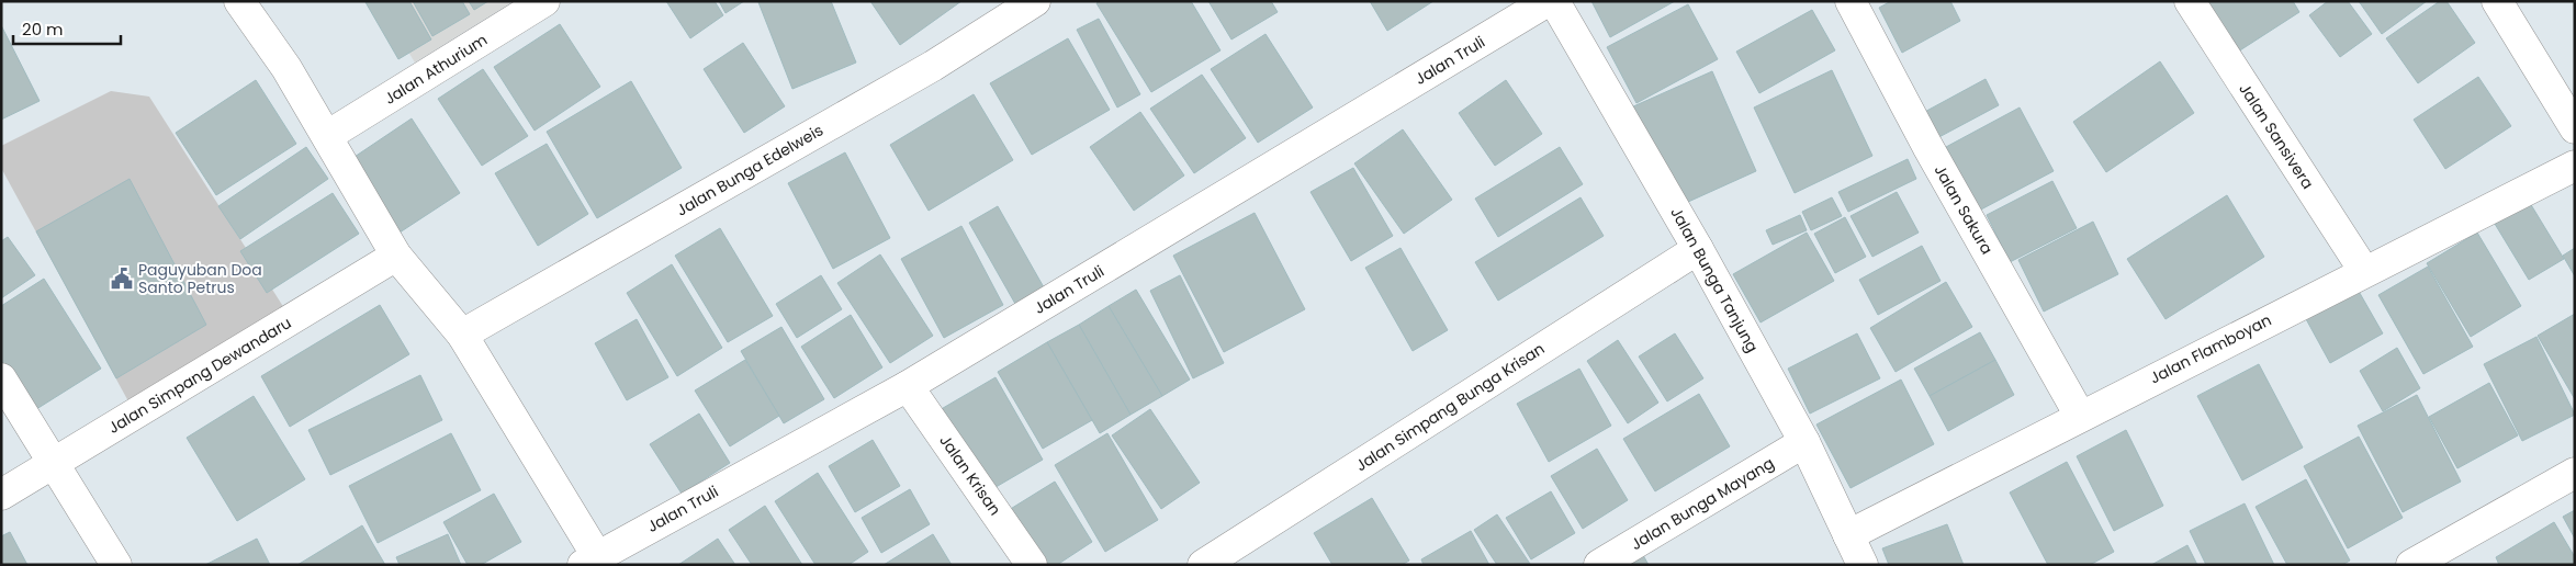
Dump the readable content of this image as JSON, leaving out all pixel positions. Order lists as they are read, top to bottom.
{
  "streets": {
    "street": [
      "Jalan Truli",
      "Jalan Athurium",
      "Jalan Sansivera",
      "Jalan Bunga Edelweis",
      "Jalan Sakura",
      "Jalan Bunga Tanjung",
      "Jalan Flamboyan",
      "Jalan Simpang Dewandaru",
      "Jalan Simpang Bunga Krisan",
      "Jalan Krisan",
      "Jalan Bunga Mayang"
    ]
  },
  "crossings": [
    ["Jalan Truli", "Jalan Krisan"],
    ["Jalan Sansivera", "Jalan Flamboyan"],
    ["Jalan Sakura", "Jalan Flamboyan"],
    ["Jalan Bunga Tanjung", "Jalan Flamboyan"],
    ["Jalan Bunga Tanjung", "Jalan Simpang Bunga Krisan"],
    ["Jalan Bunga Tanjung", "Jalan Bunga Mayang"]
  ],
  "places": {
    "public building": ["Paguyuban Doa Santo Petrus"]
  },
  "scale_bar": "20 m"
}
